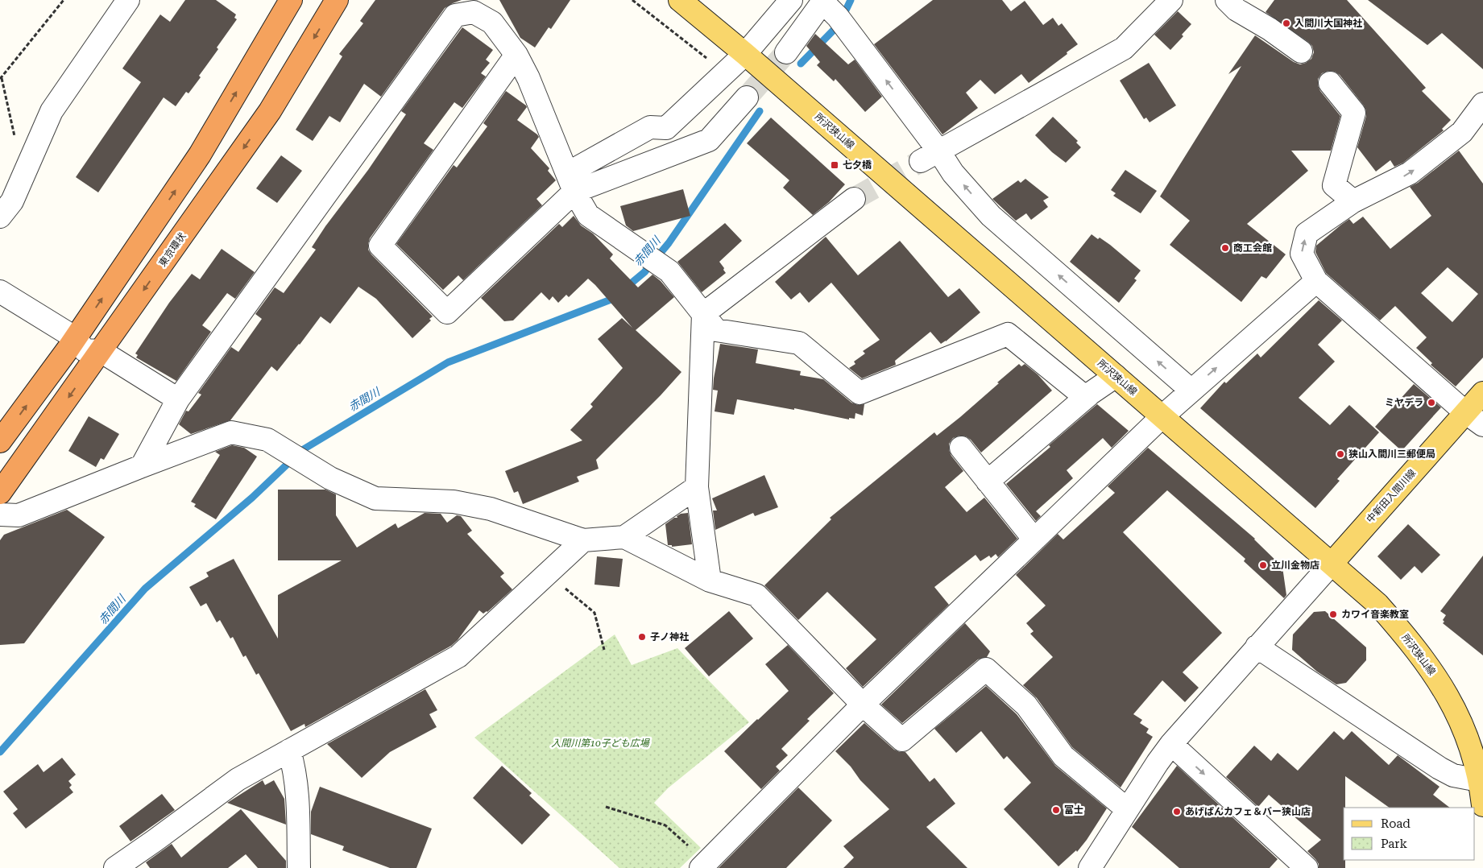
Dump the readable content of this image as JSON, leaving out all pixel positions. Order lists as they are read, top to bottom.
{
  "streets": {
    "highway": ["東京環状"],
    "main road": ["所沢狭山線", "中新田入間川線"]
  },
  "crossings": [
    ["所沢狭山線", "中新田入間川線"]
  ],
  "water": ["赤間川"],
  "parks": ["入間川第10子ども広場"],
  "places": {
    "other": [
      "入間川大国神社",
      "商工会館",
      "ミヤデラ",
      "狭山入間川三郵便局",
      "立川金物店",
      "カワイ音楽教室",
      "子ノ神社",
      "富士",
      "あげぱんカフェ＆バー狭山店"
    ],
    "transit": ["七夕橋"]
  },
  "legend": ["Road", "Park"]
}
